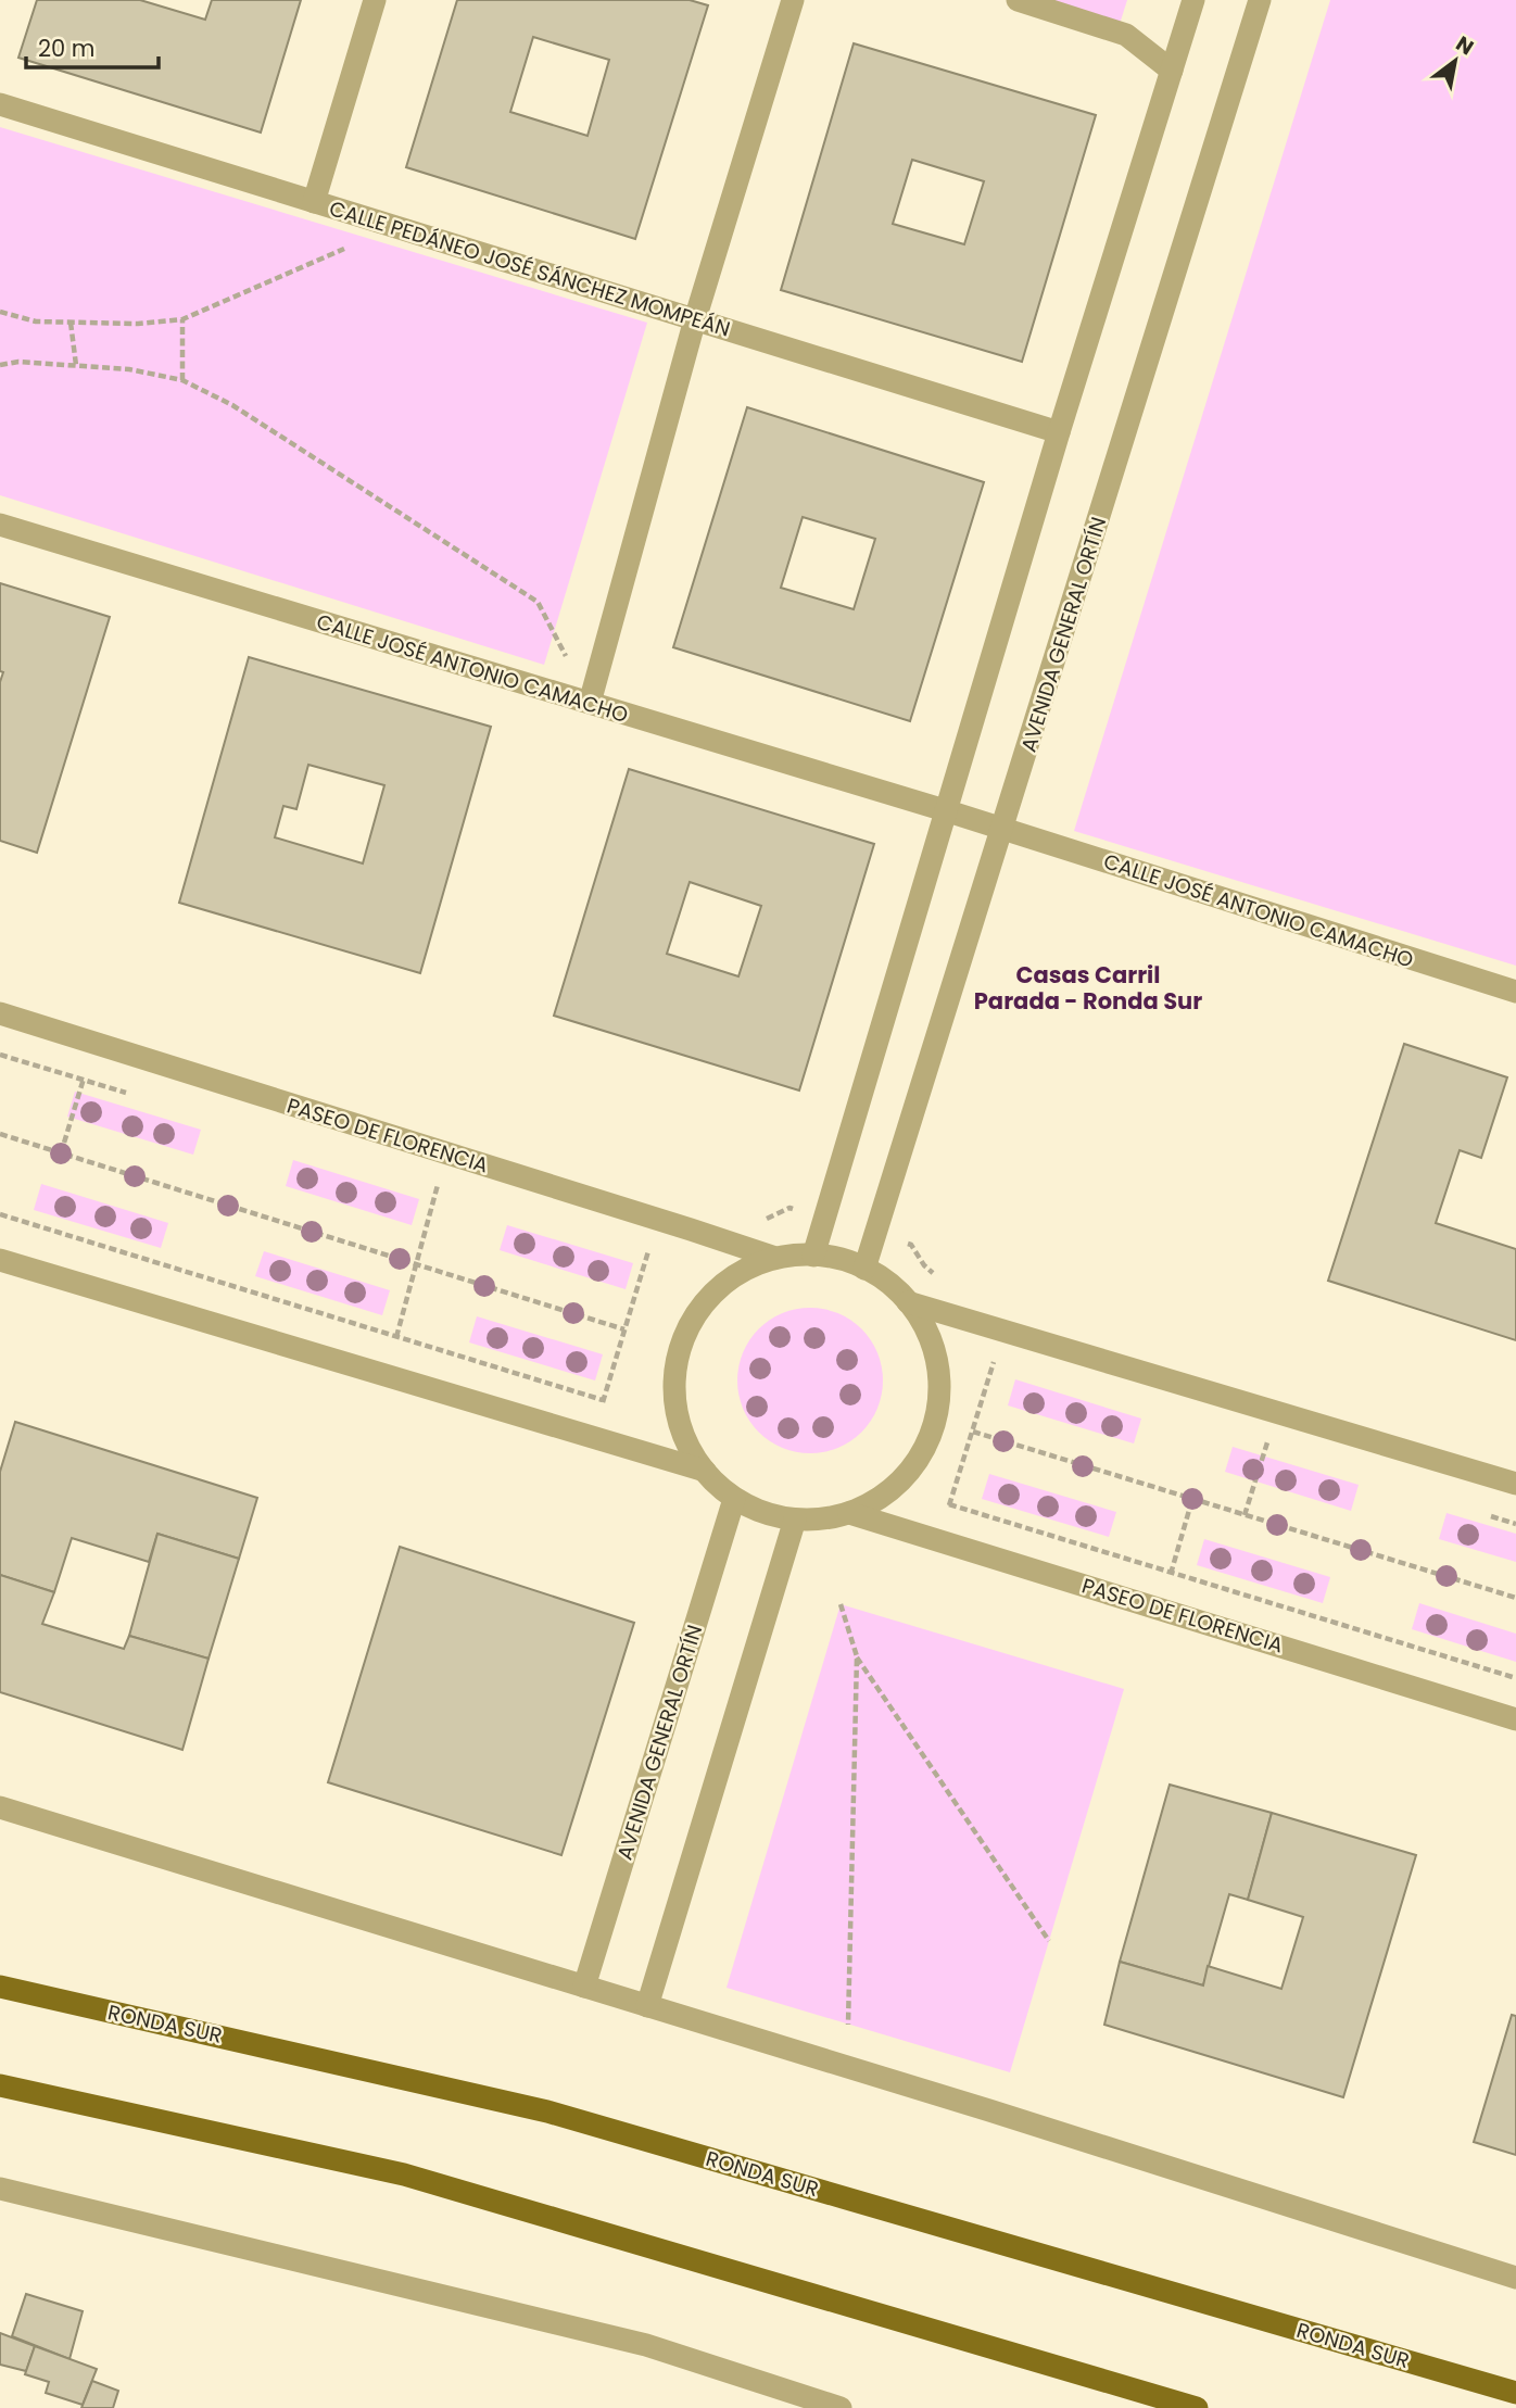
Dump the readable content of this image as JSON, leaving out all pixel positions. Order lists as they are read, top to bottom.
{
  "streets": {
    "main road": ["RONDA SUR"],
    "street": [
      "CALLE PEDÁNEO JOSÉ SÁNCHEZ MOMPEÁN",
      "AVENIDA GENERAL ORTÍN",
      "CALLE JOSÉ ANTONIO CAMACHO",
      "PASEO DE FLORENCIA"
    ]
  },
  "crossings": [
    ["AVENIDA GENERAL ORTÍN", "CALLE JOSÉ ANTONIO CAMACHO"],
    ["AVENIDA GENERAL ORTÍN", "PASEO DE FLORENCIA"]
  ],
  "districts": ["Casas Carril Parada - Ronda Sur"],
  "scale_bar": "20 m",
  "north": "top right"
}
